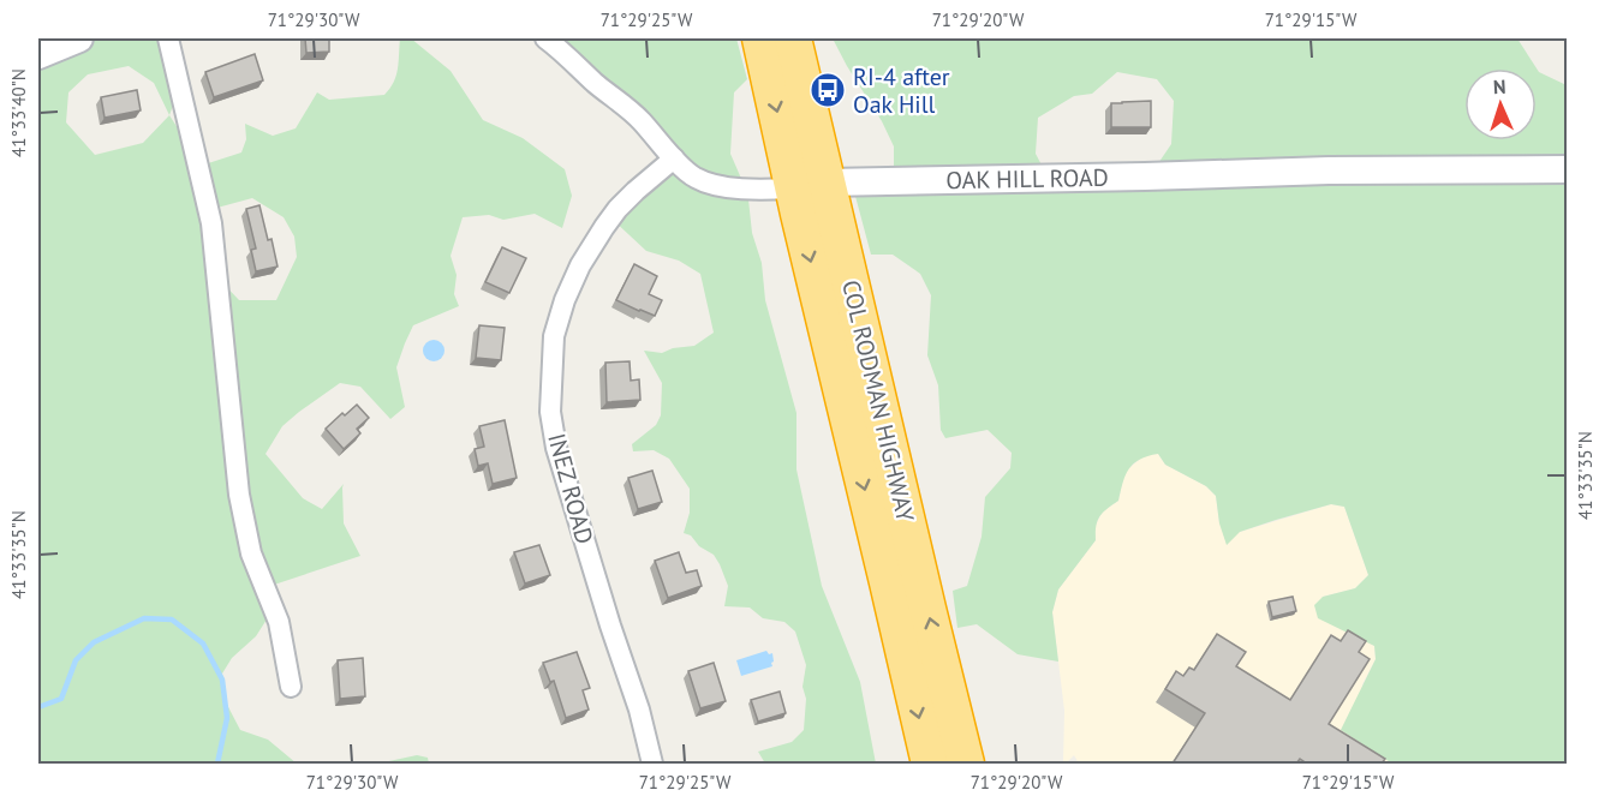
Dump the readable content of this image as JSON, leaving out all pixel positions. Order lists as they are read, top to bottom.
{
  "streets": {
    "highway": ["COL RODMAN HIGHWAY"],
    "street": ["OAK HILL ROAD", "INEZ ROAD"]
  },
  "crossings": [
    ["OAK HILL ROAD", "COL RODMAN HIGHWAY"],
    ["OAK HILL ROAD", "INEZ ROAD"]
  ],
  "places": {
    "bus stop": ["RI-4 after Oak Hill"]
  },
  "north": "top",
  "coordinates": [
    "71°29'30\"W",
    "71°29'25\"W",
    "71°29'20\"W",
    "71°29'15\"W",
    "41°33'40\"N",
    "41°33'35\"N"
  ]
}
